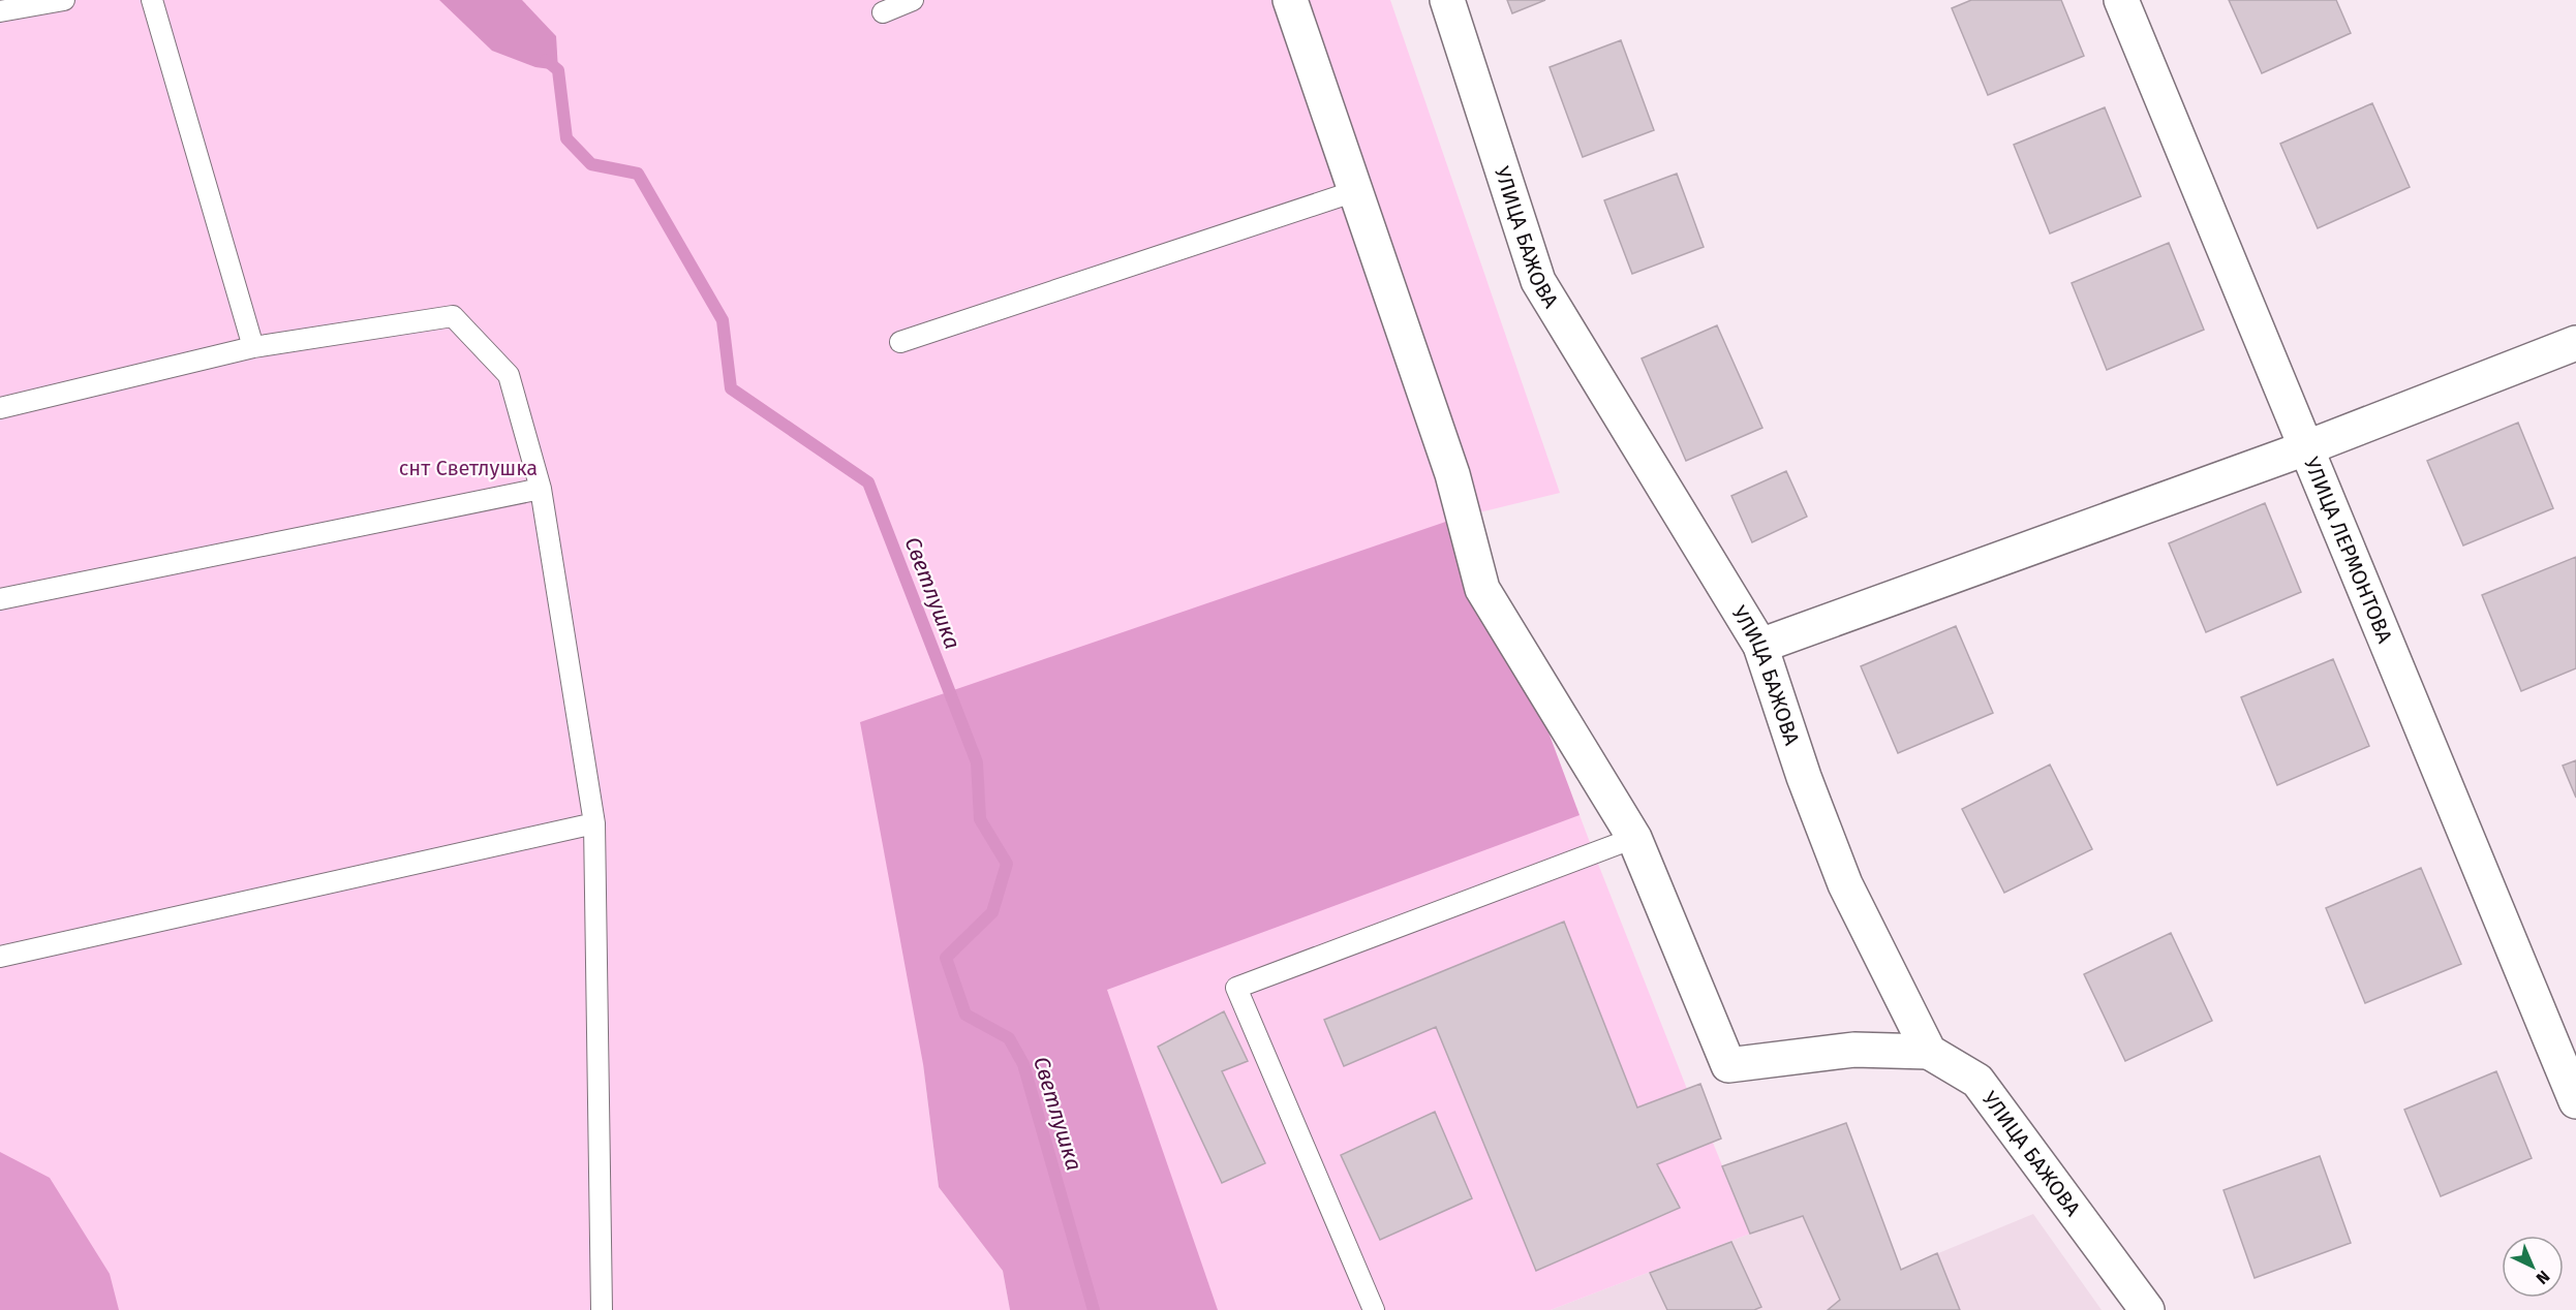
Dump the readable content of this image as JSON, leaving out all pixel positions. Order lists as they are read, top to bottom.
{
  "streets": {
    "street": ["УЛИЦА БАЖОВА", "УЛИЦА ЛЕРМОНТОВА"]
  },
  "water": ["Светлушка"],
  "parks": ["снт Светлушка"],
  "north": "bottom right"
}
